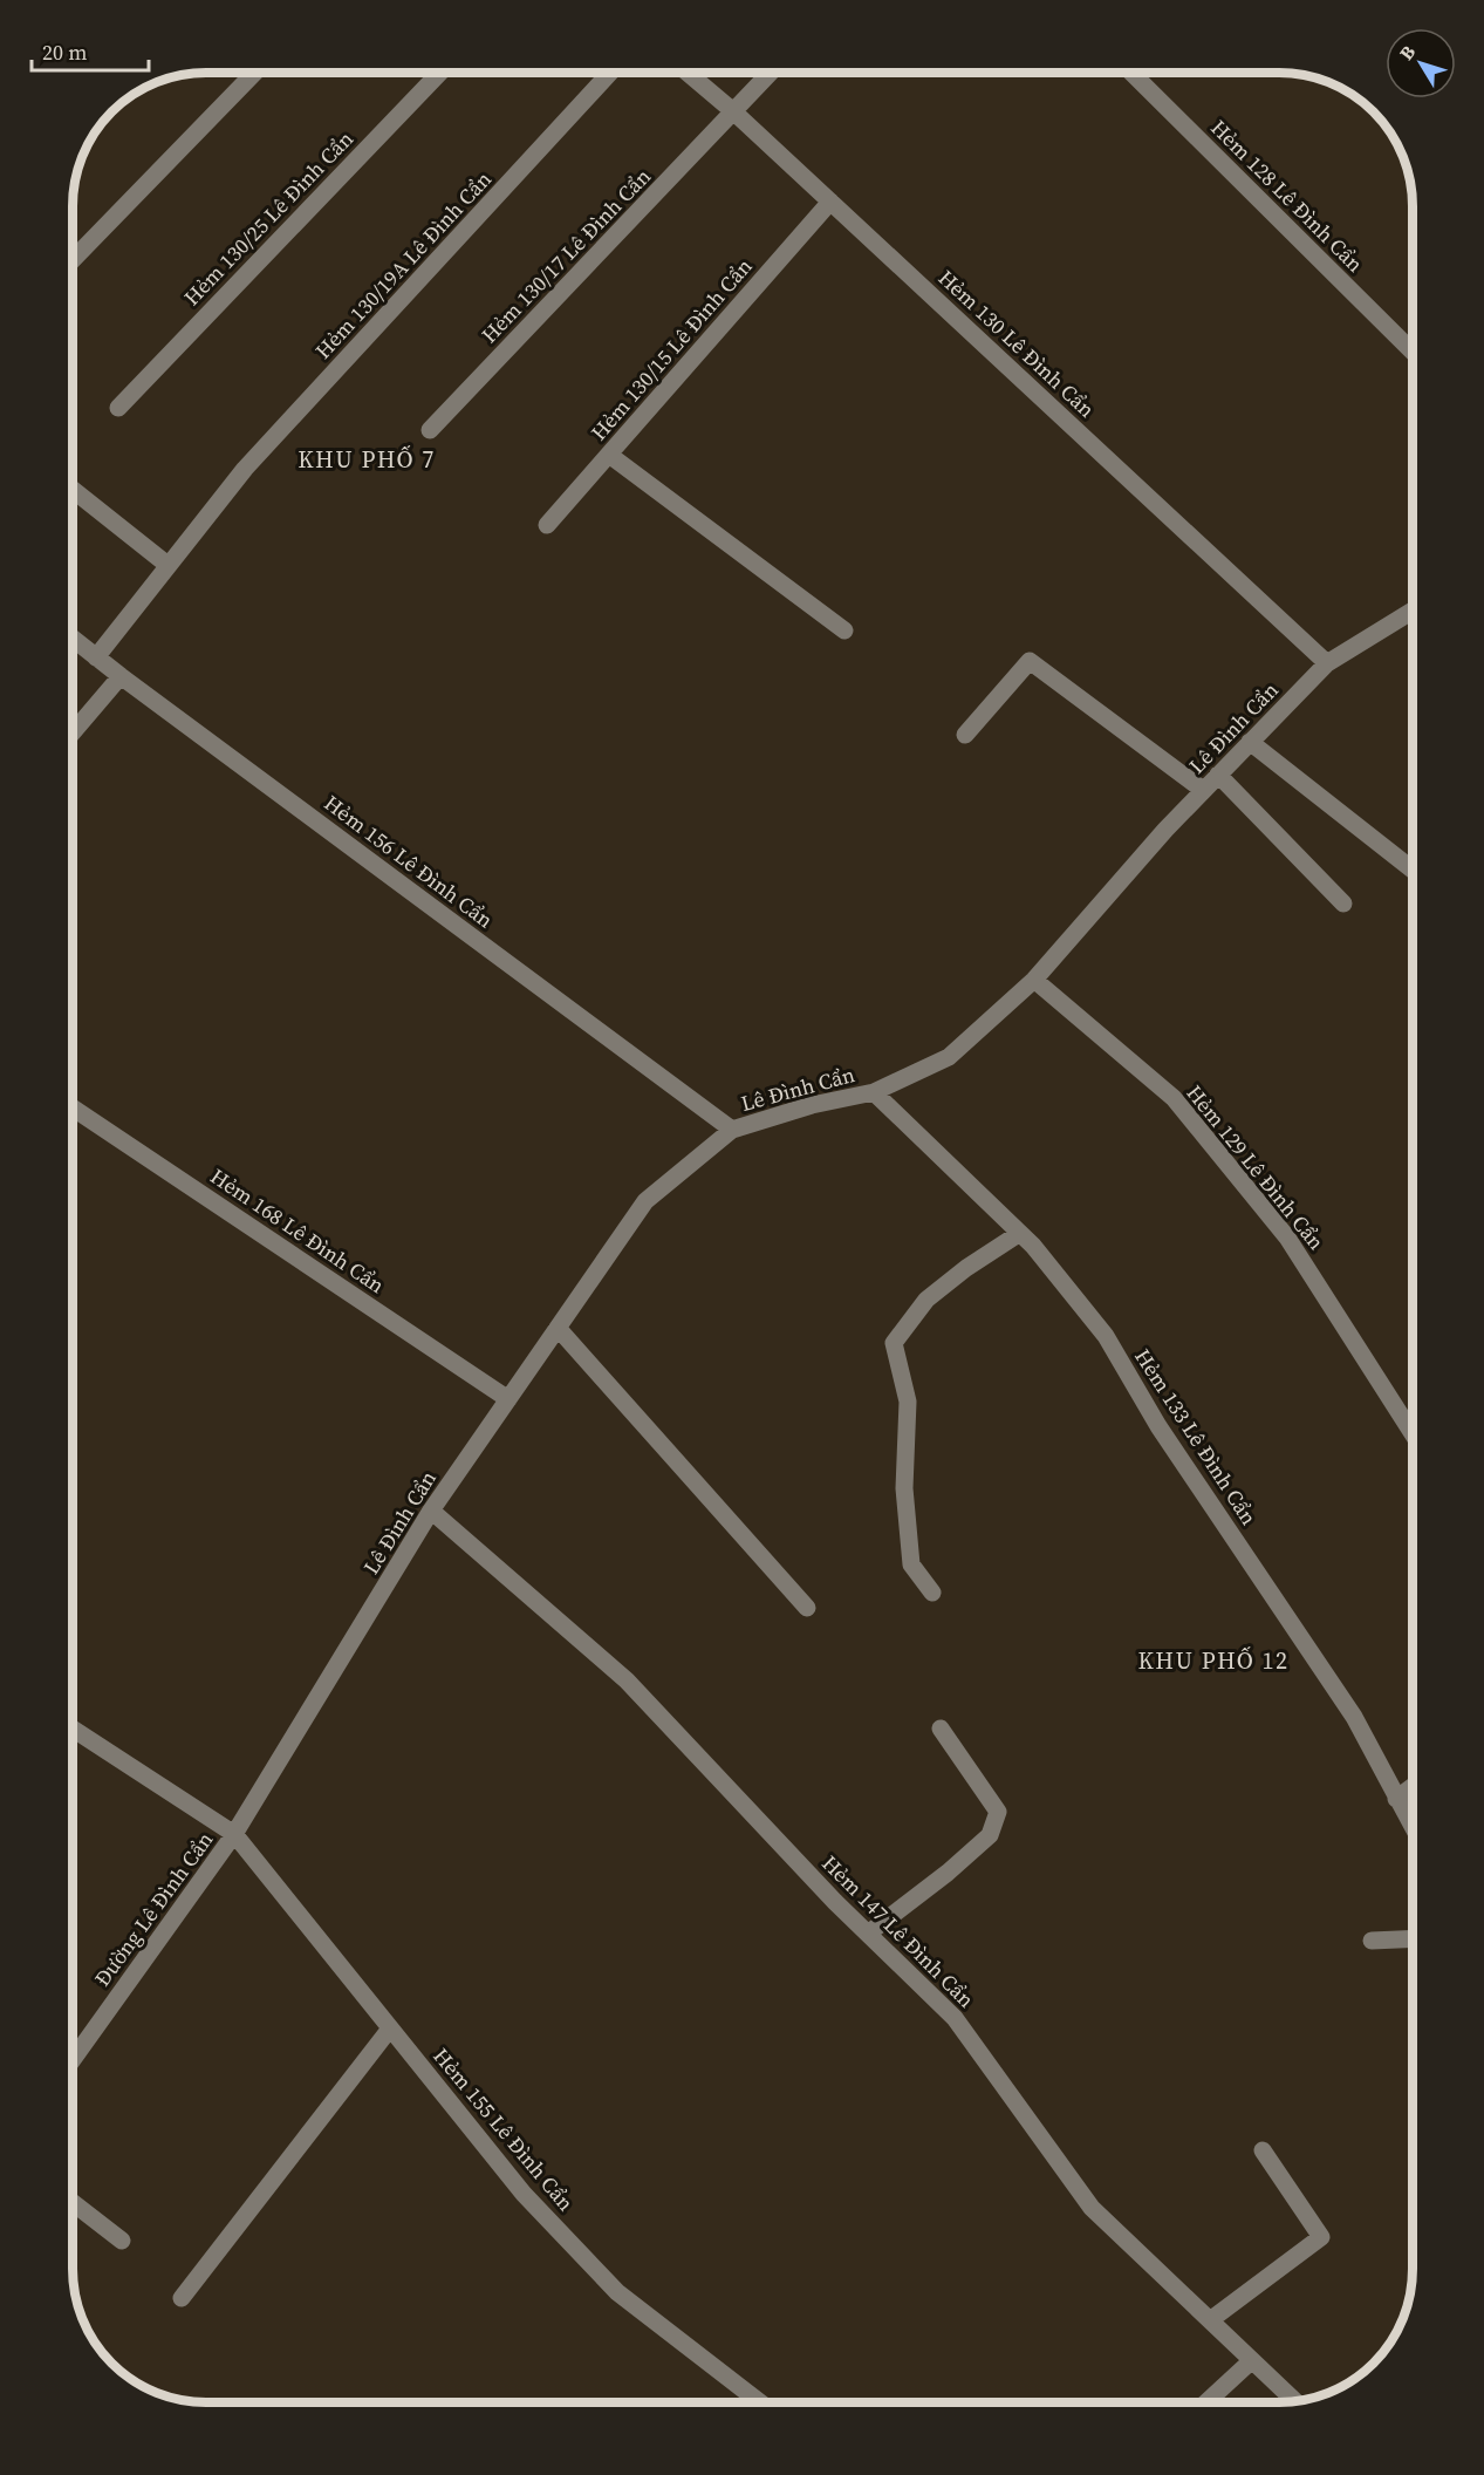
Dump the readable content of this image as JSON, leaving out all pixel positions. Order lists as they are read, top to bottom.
{
  "streets": {
    "street": [
      "Hẻm 128 Lê Đình Cẩn",
      "Hẻm 130/25 Lê Đình Cẩn",
      "Hẻm 130/17 Lê Đình Cẩn",
      "Hẻm 130/19A Lê Đình Cẩn",
      "Hẻm 130 Lê Đình Cẩn",
      "Hẻm 130/15 Lê Đình Cẩn",
      "Lê Đình Cẩn",
      "Hẻm 156 Lê Đình Cẩn",
      "Hẻm 129 Lê Đình Cẩn",
      "Hẻm 168 Lê Đình Cẩn",
      "Hẻm 133 Lê Đình Cẩn",
      "Đường Lê Đình Cẩn",
      "Hẻm 147 Lê Đình Cẩn",
      "Hẻm 155 Lê Đình Cẩn"
    ]
  },
  "crossings": [
    ["Hẻm 130/17 Lê Đình Cẩn", "Hẻm 130 Lê Đình Cẩn"],
    ["Hẻm 130/19A Lê Đình Cẩn", "Hẻm 156 Lê Đình Cẩn"],
    ["Hẻm 130 Lê Đình Cẩn", "Hẻm 130/15 Lê Đình Cẩn"],
    ["Hẻm 130 Lê Đình Cẩn", "Lê Đình Cẩn"],
    ["Lê Đình Cẩn", "Hẻm 156 Lê Đình Cẩn"],
    ["Lê Đình Cẩn", "Hẻm 129 Lê Đình Cẩn"],
    ["Lê Đình Cẩn", "Hẻm 168 Lê Đình Cẩn"],
    ["Lê Đình Cẩn", "Hẻm 133 Lê Đình Cẩn"],
    ["Lê Đình Cẩn", "Đường Lê Đình Cẩn"],
    ["Lê Đình Cẩn", "Hẻm 147 Lê Đình Cẩn"],
    ["Lê Đình Cẩn", "Hẻm 155 Lê Đình Cẩn"],
    ["Đường Lê Đình Cẩn", "Hẻm 155 Lê Đình Cẩn"]
  ],
  "districts": ["KHU PHỐ 7", "KHU PHỐ 12"],
  "scale_bar": "20 m",
  "north": "top left"
}
